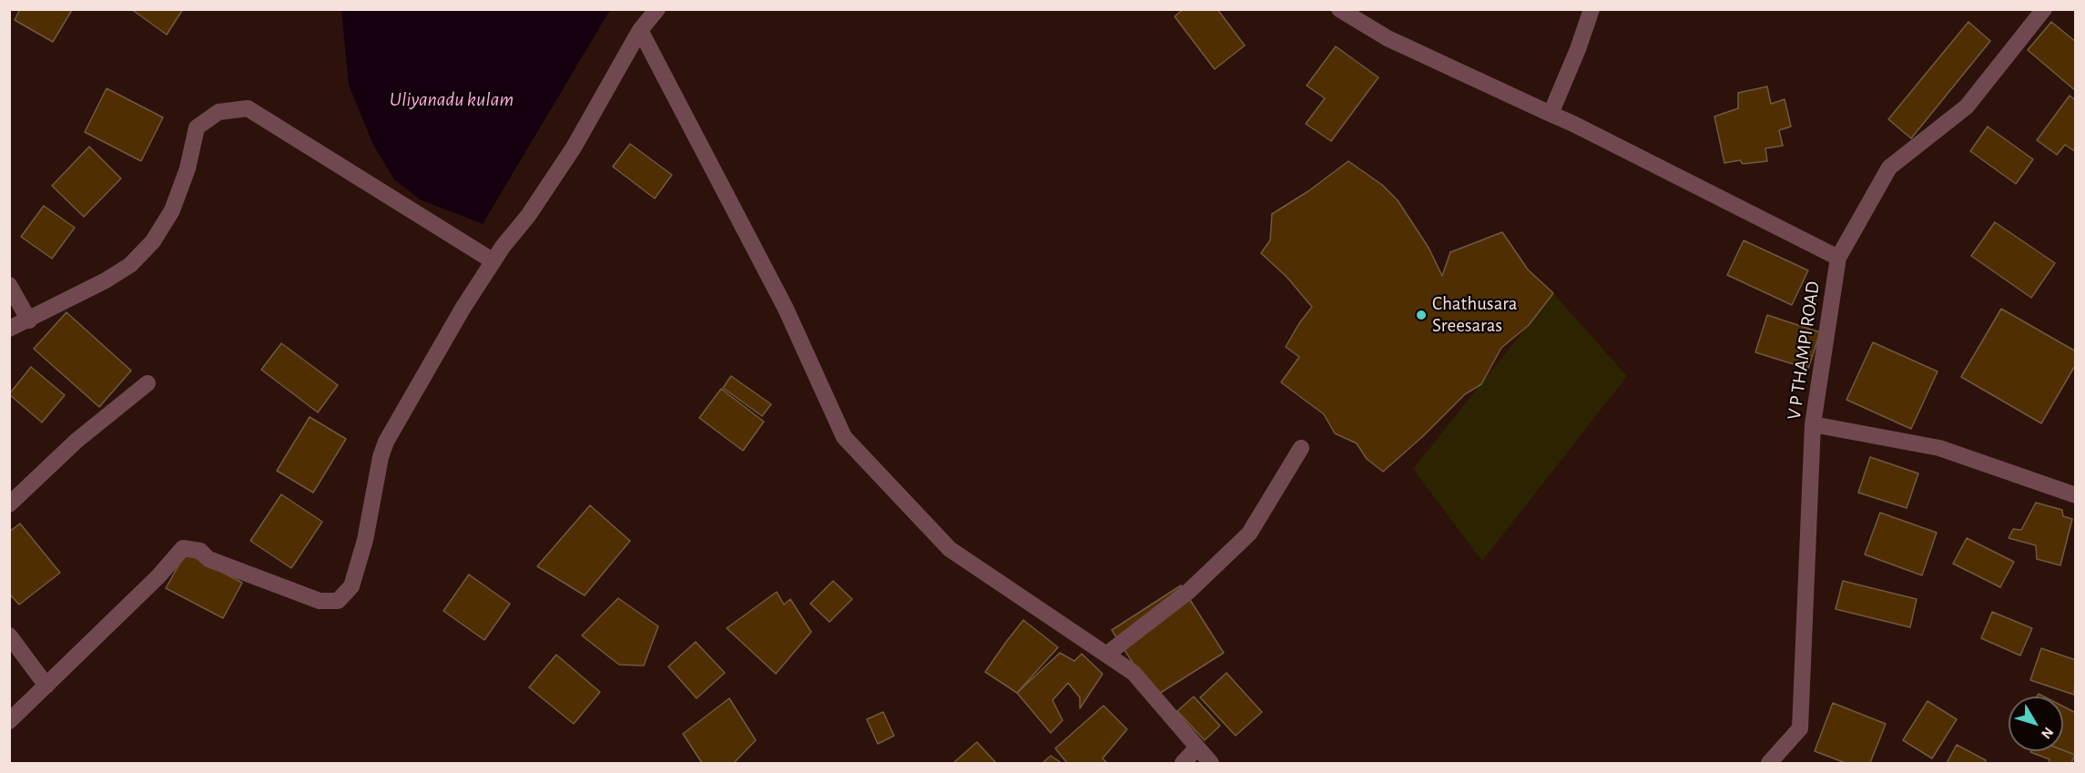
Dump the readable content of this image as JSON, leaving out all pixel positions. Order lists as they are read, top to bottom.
{
  "streets": {
    "street": ["V P THAMPI ROAD"]
  },
  "water": ["Uliyanadu kulam"],
  "places": ["Chathusara Sreesaras"],
  "north": "bottom right"
}
